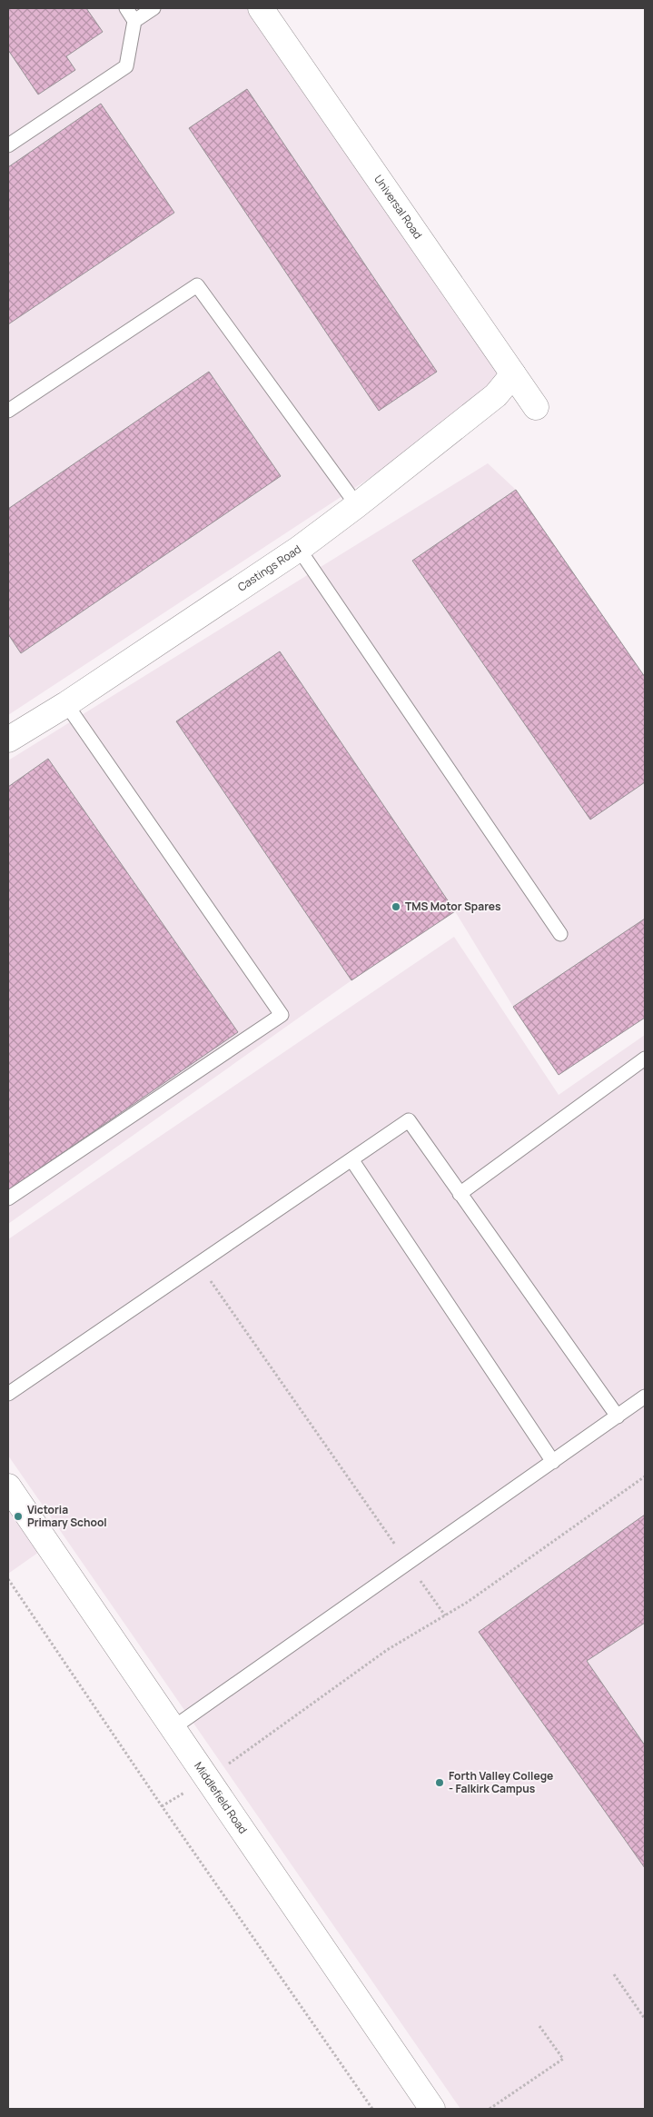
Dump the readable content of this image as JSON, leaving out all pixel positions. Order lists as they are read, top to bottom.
{
  "streets": {
    "street": ["Universal Road", "Castings Road", "Middlefield Road"]
  },
  "crossings": [
    ["Universal Road", "Castings Road"]
  ],
  "places": ["TMS Motor Spares", "Victoria Primary School", "Forth Valley College - Falkirk Campus"]
}
